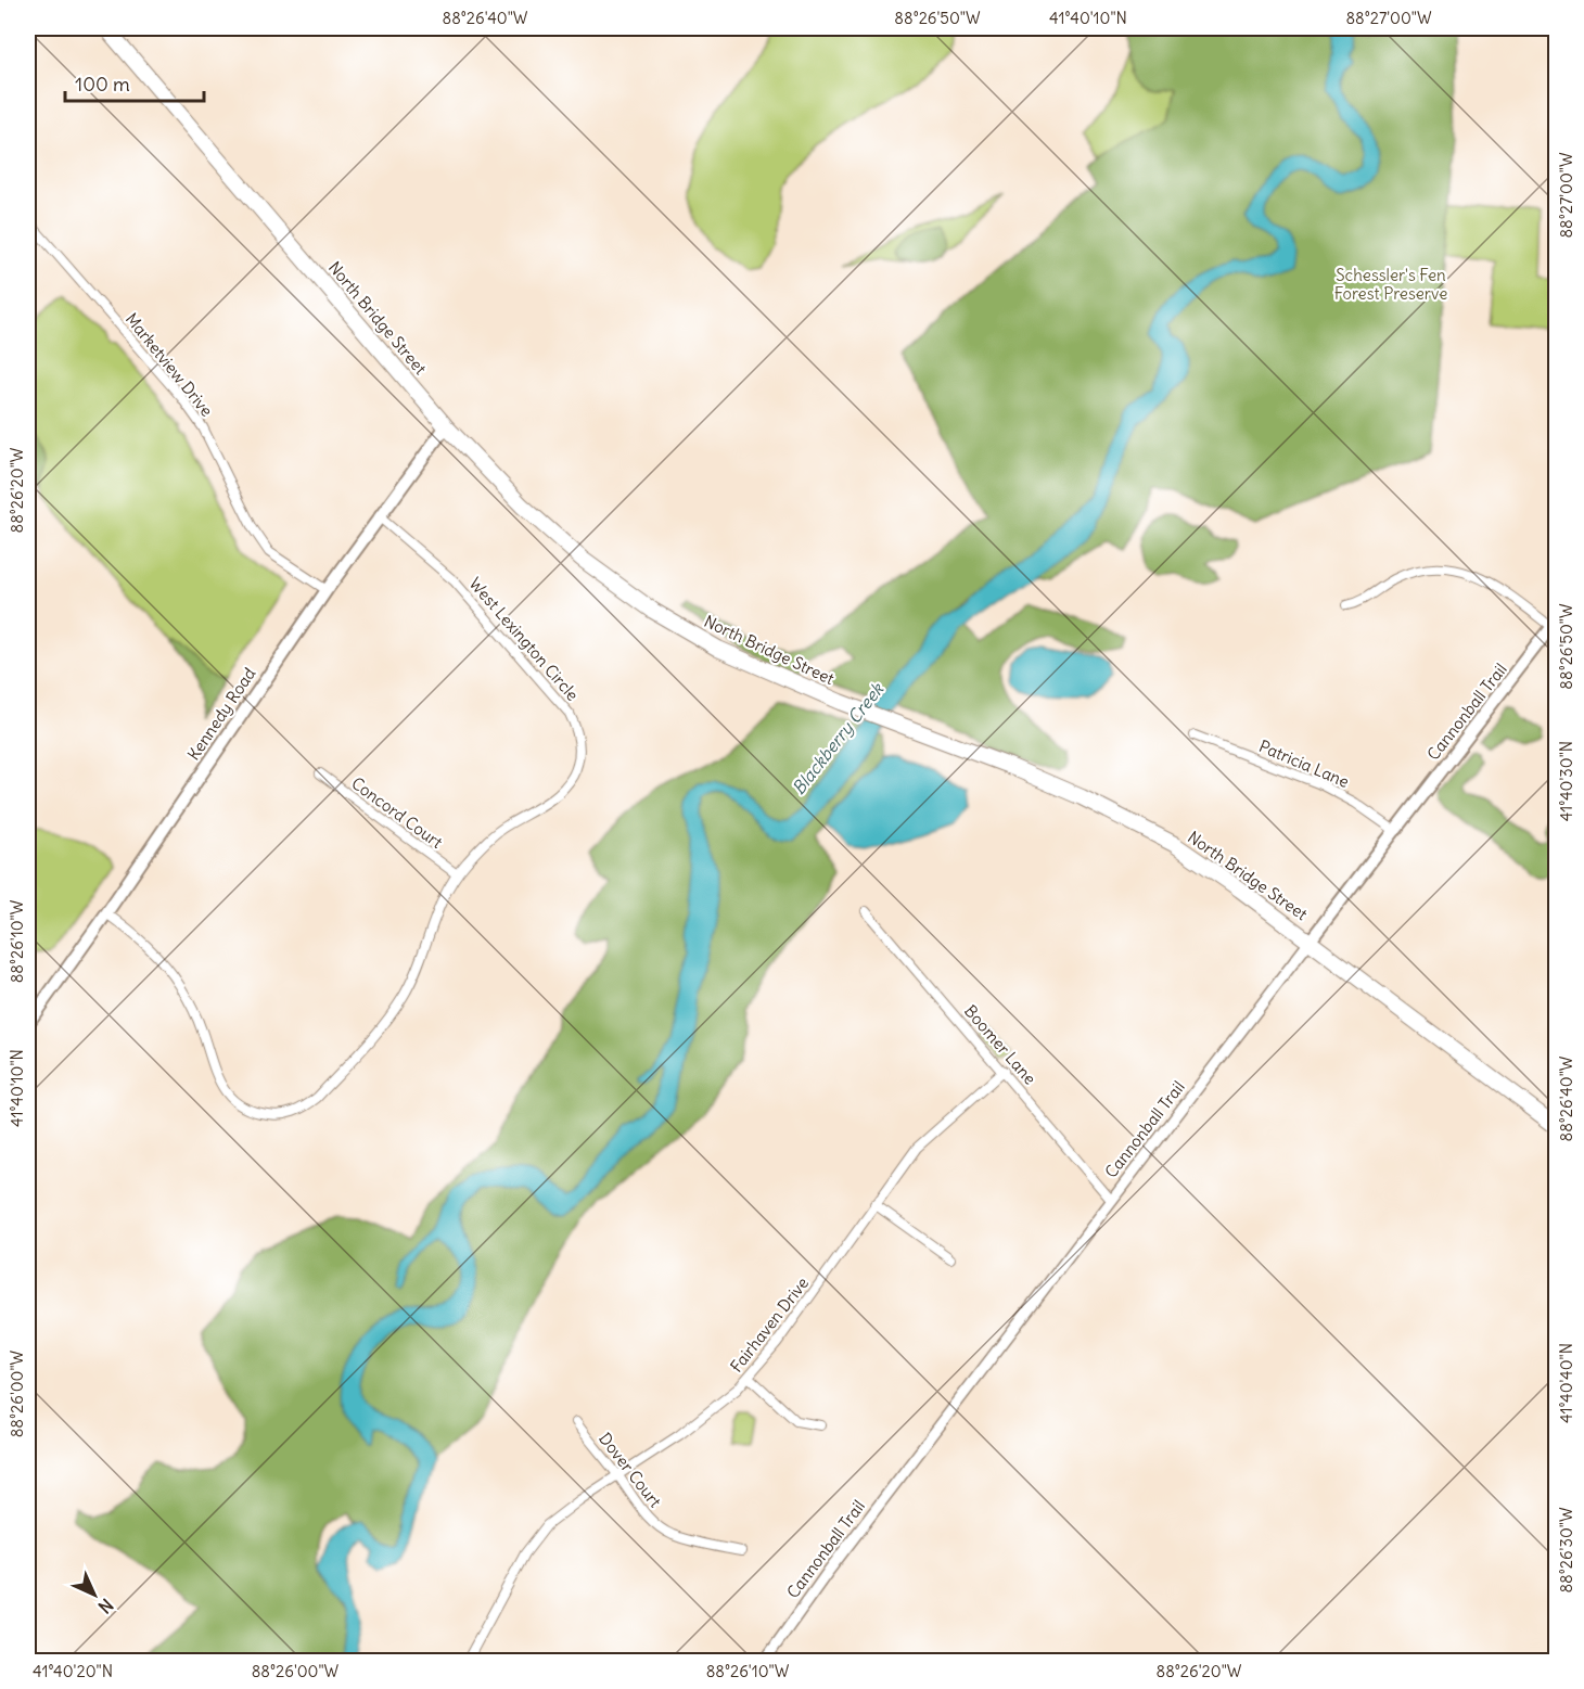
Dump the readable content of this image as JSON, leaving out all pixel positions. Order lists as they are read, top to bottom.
{
  "streets": {
    "highway": ["North Bridge Street"],
    "main road": ["Cannonball Trail", "Kennedy Road"],
    "street": [
      "Marketview Drive",
      "West Lexington Circle",
      "Patricia Lane",
      "Concord Court",
      "Boomer Lane",
      "Fairhaven Drive",
      "Dover Court"
    ]
  },
  "crossings": [
    ["North Bridge Street", "Cannonball Trail"],
    ["North Bridge Street", "Kennedy Road"],
    ["Marketview Drive", "Kennedy Road"],
    ["West Lexington Circle", "Kennedy Road"],
    ["West Lexington Circle", "Concord Court"],
    ["Cannonball Trail", "Patricia Lane"],
    ["Cannonball Trail", "Boomer Lane"],
    ["Boomer Lane", "Fairhaven Drive"],
    ["Fairhaven Drive", "Dover Court"]
  ],
  "water": ["Blackberry Creek"],
  "parks": ["Schessler's Fen Forest Preserve"],
  "scale_bar": "100 m",
  "north": "bottom right",
  "coordinates": [
    "88°26'40\"W",
    "88°26'50\"W",
    "41°40'10\"N",
    "88°27'00\"W",
    "88°26'20\"W",
    "41°40'30\"N",
    "88°26'10\"W",
    "41°40'40\"N",
    "88°26'00\"W",
    "88°26'30\"W",
    "41°40'20\"N"
  ]
}
